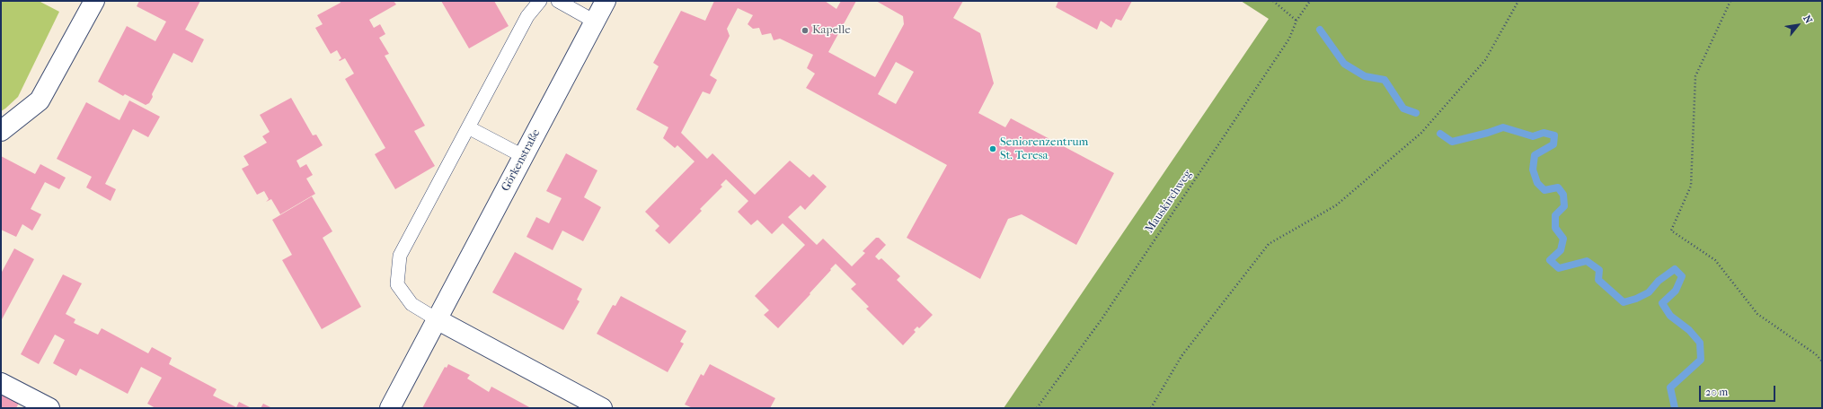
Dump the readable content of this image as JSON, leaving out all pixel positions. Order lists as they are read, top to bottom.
{
  "streets": {
    "street": ["Görkenstraße"],
    "path": ["Mauskirchweg"]
  },
  "places": ["Kapelle", "Seniorenzentrum St. Teresa"],
  "scale_bar": "20 m",
  "north": "top right"
}
